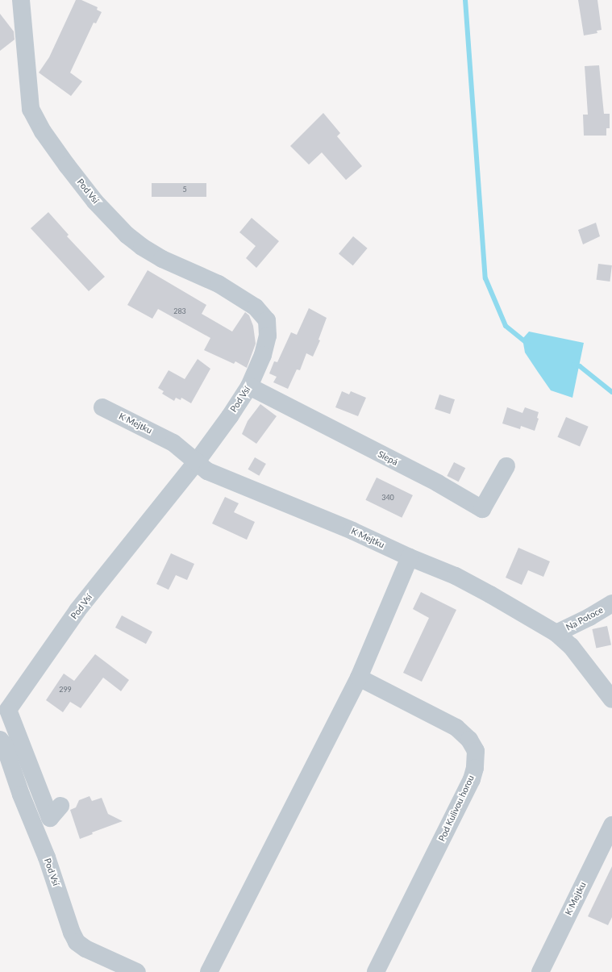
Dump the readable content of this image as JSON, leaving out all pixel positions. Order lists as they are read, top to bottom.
{
  "streets": {
    "street": [
      "Pod Vsí",
      "K Mejtku",
      "Slepá",
      "Na Potoce",
      "Pod Kulivou horou"
    ]
  },
  "crossings": [
    ["Pod Vsí", "K Mejtku"],
    ["Pod Vsí", "Slepá"],
    ["K Mejtku", "Na Potoce"]
  ],
  "house_numbers": [
    "5",
    "283",
    "340",
    "299"
  ]
}
